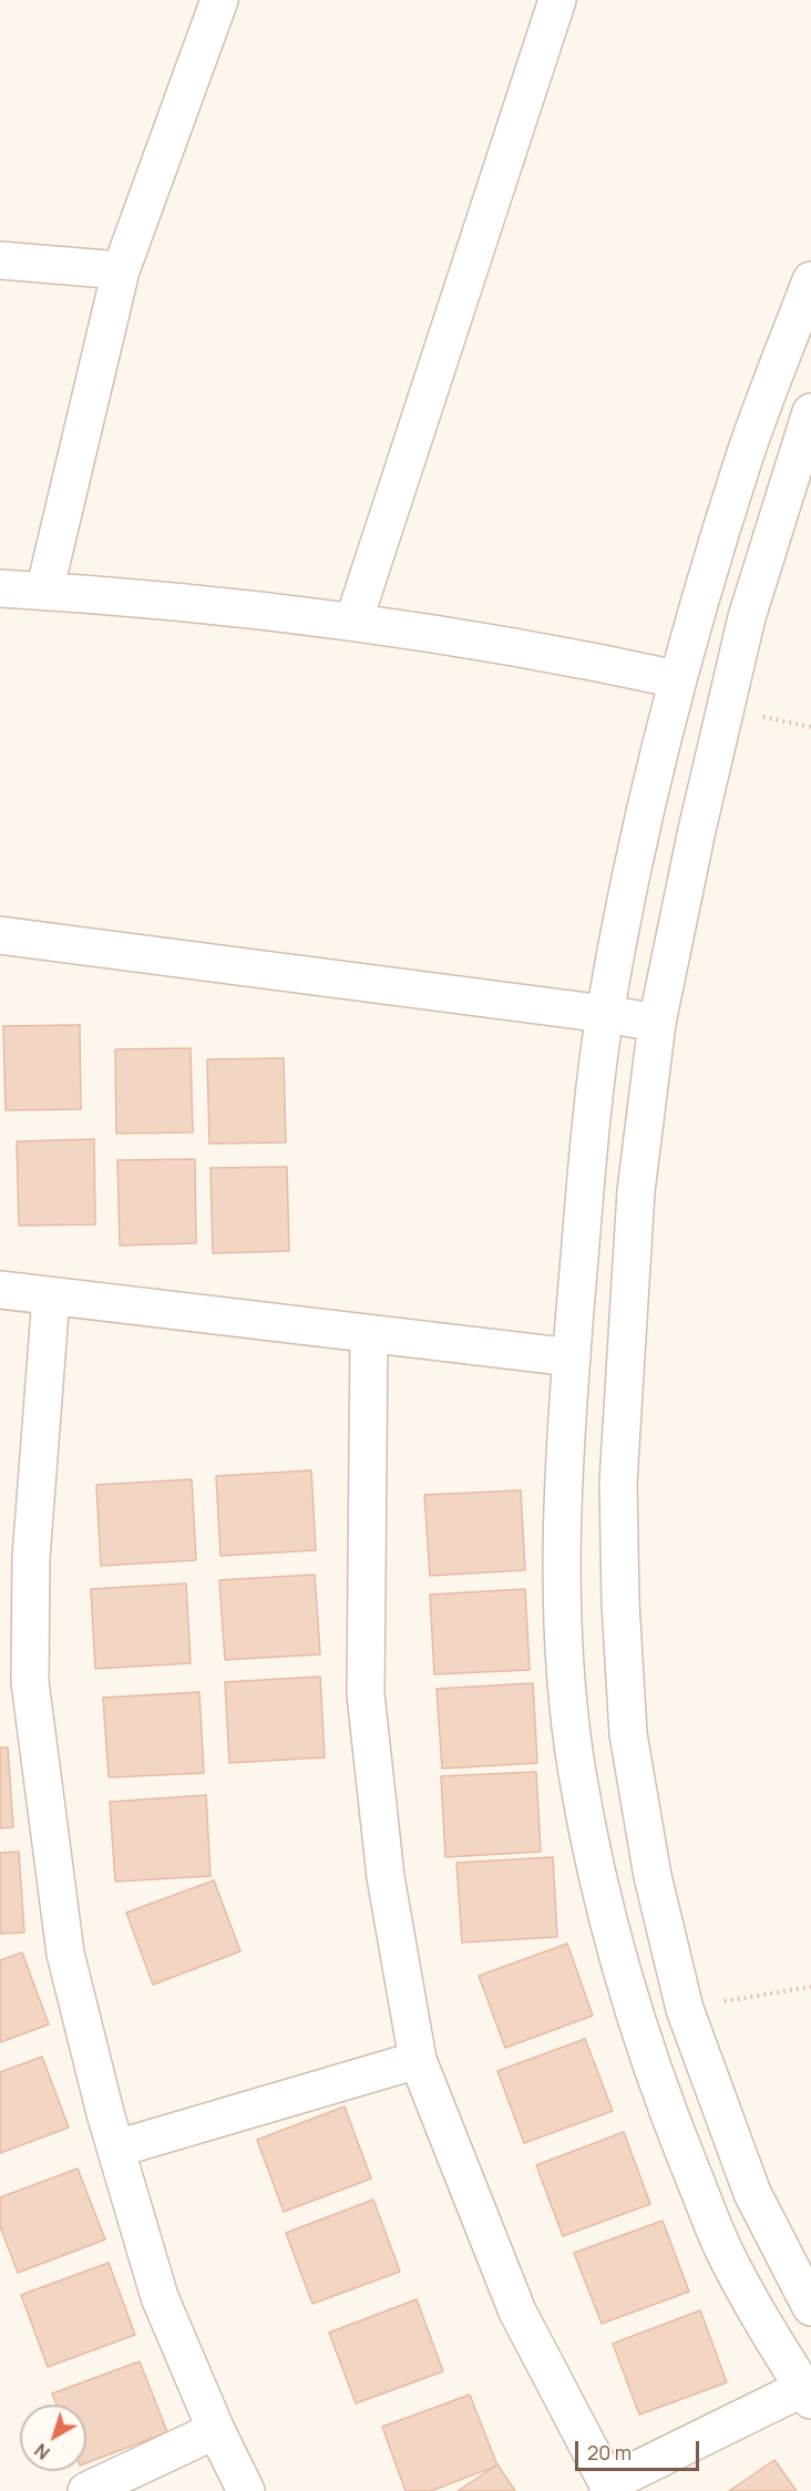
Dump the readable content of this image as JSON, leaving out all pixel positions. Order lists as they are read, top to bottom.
{
  "scale_bar": "20 m",
  "north": "bottom left"
}
